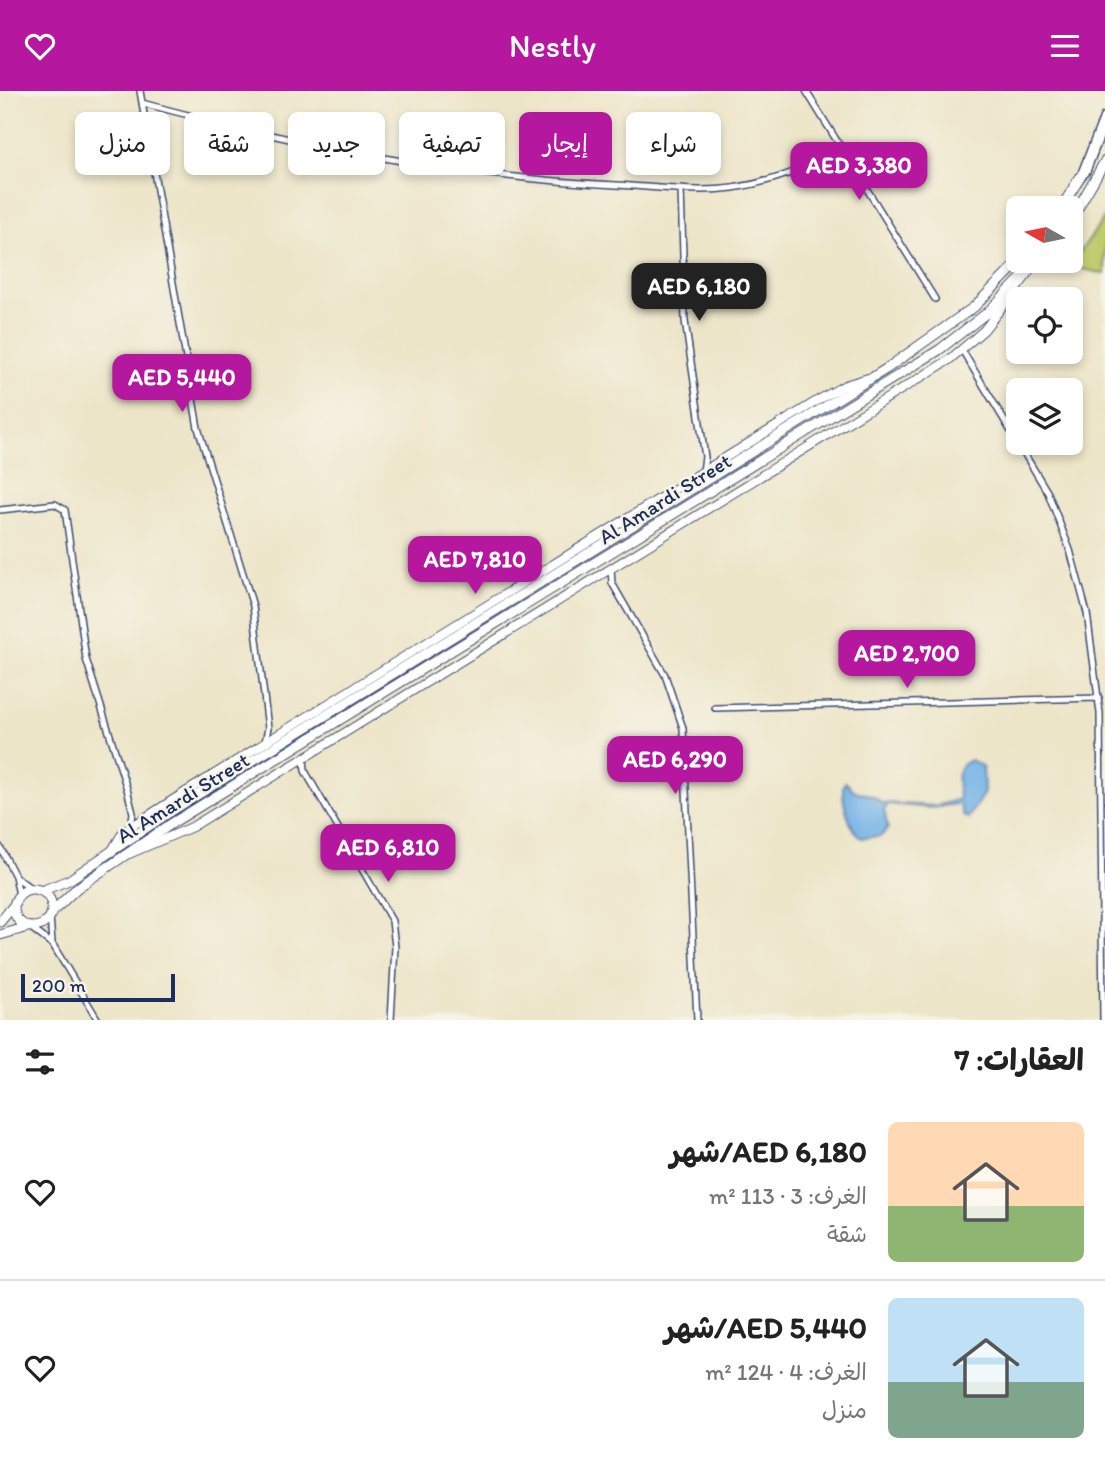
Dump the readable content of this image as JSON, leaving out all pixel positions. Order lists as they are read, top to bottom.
{
  "streets": {
    "main road": ["Al Amardi Street"]
  },
  "scale_bar": "200 m",
  "north": "left",
  "page": {
    "header": "Nestly",
    "chip": [
      "شراء",
      "إيجار",
      "تصفية",
      "جديد",
      "شقة",
      "منزل"
    ],
    "price": [
      "AED 3,380",
      "AED 6,180",
      "AED 5,440",
      "AED 7,810",
      "AED 2,700",
      "AED 6,290",
      "AED 6,810"
    ],
    "scale": "200 m",
    "heading": "العقارات: 7",
    "list": [
      {
        "name": "AED 6,180/شهر",
        "note": "الغرف: 3 · 113 m² · شقة"
      },
      {
        "name": "AED 5,440/شهر",
        "note": "الغرف: 4 · 124 m² · منزل"
      }
    ]
  }
}
